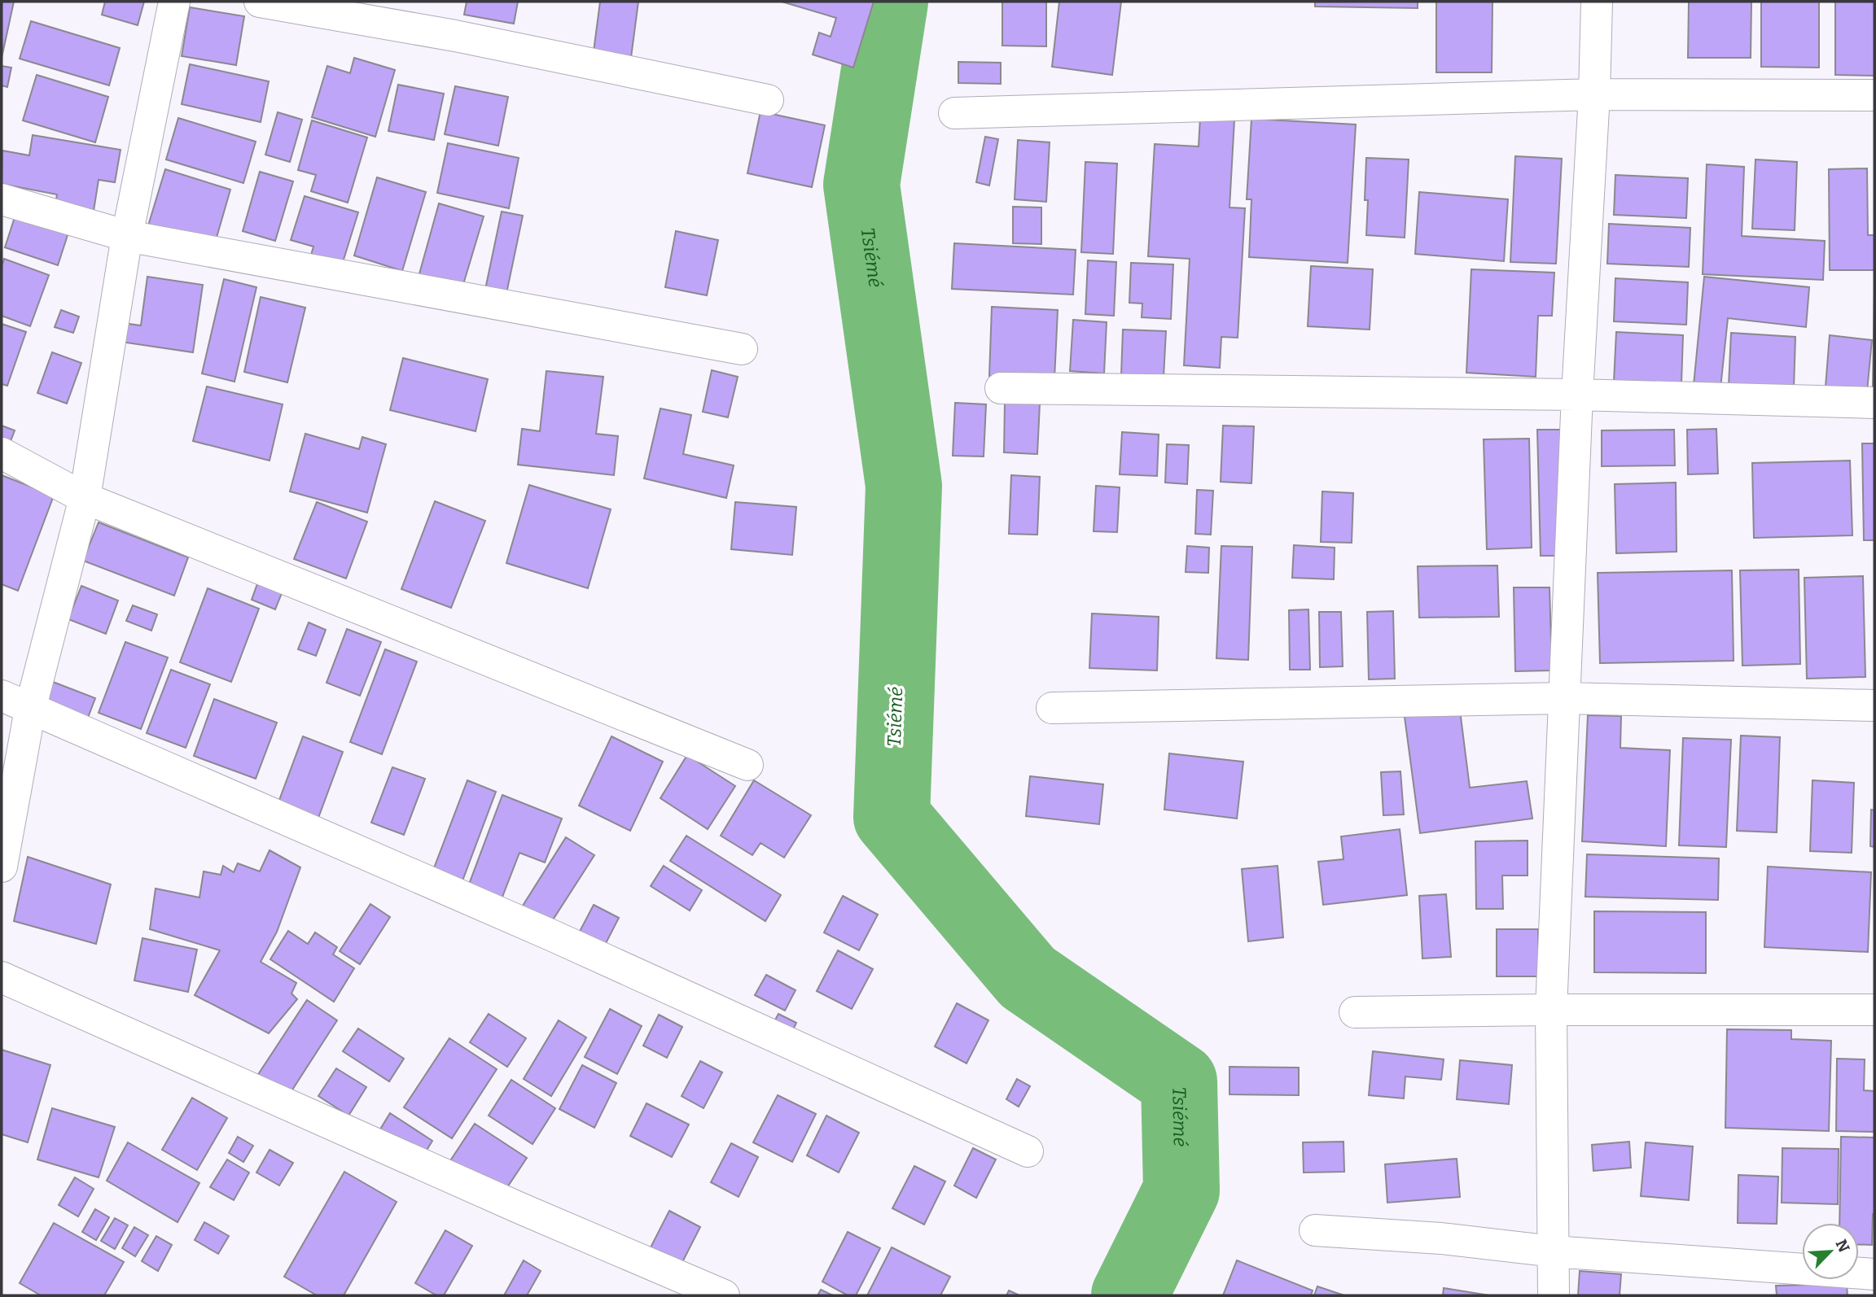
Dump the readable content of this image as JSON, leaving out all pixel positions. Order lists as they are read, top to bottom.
{
  "water": ["Tsiémé"],
  "north": "top right"
}
